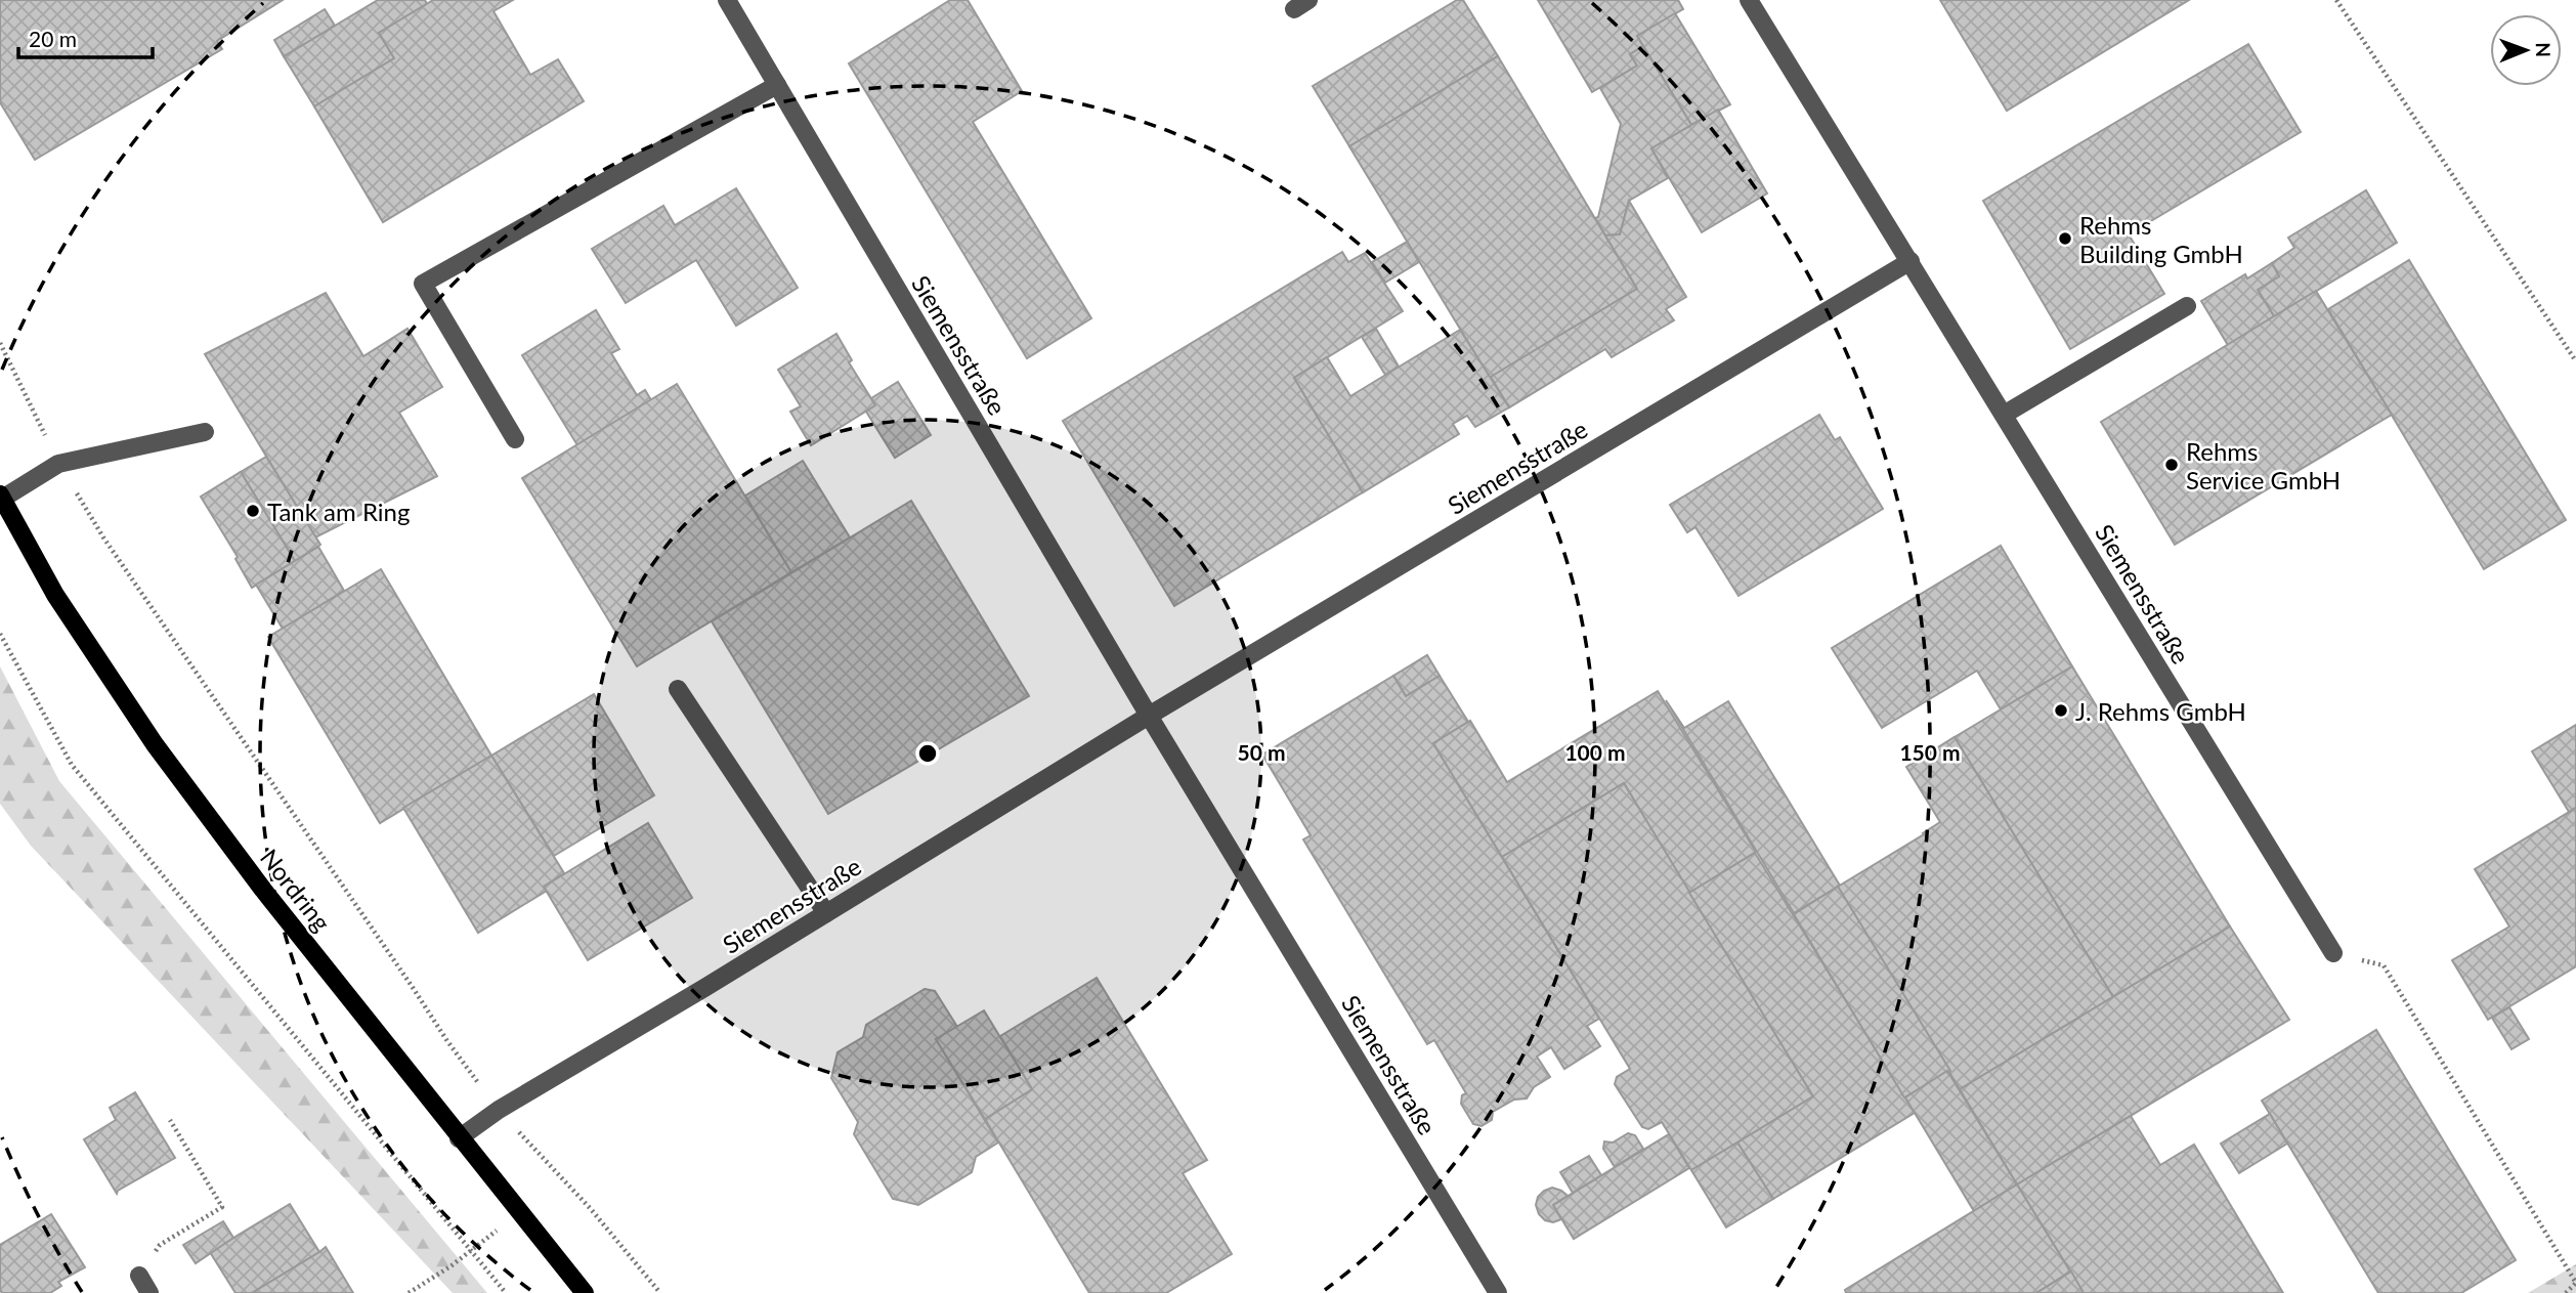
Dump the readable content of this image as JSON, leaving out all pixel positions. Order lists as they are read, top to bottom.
{
  "streets": {
    "main road": ["Nordring"],
    "street": ["Siemensstraße"]
  },
  "crossings": [
    ["Siemensstraße", "Nordring"]
  ],
  "places": [
    "Rehms Building GmbH",
    "Rehms Service GmbH",
    "Tank am Ring",
    "J. Rehms GmbH"
  ],
  "scale_bar": "20 m",
  "north": "right",
  "rings": ["50 m", "100 m", "150 m"]
}
